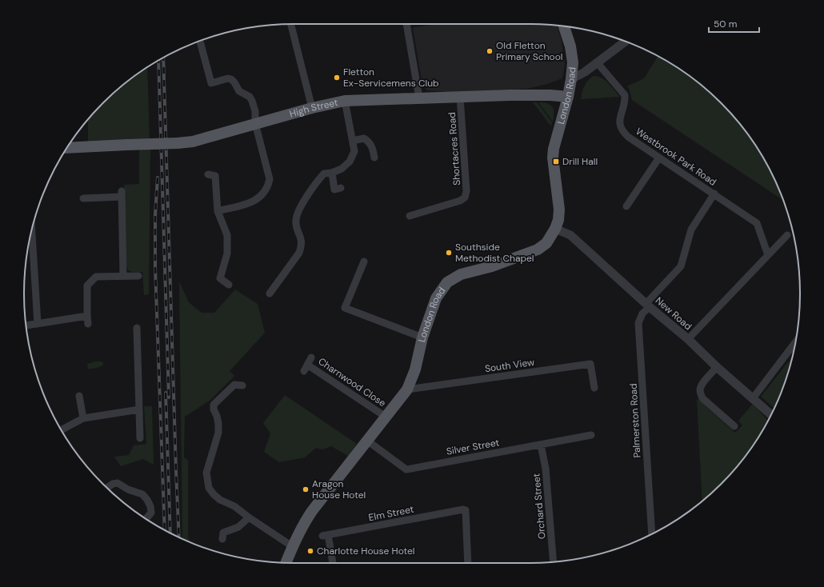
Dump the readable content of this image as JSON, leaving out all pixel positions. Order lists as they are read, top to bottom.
{
  "streets": {
    "main road": ["London Road", "High Street"],
    "street": [
      "Shortacres Road",
      "Westbrook Park Road",
      "New Road",
      "South View",
      "Charnwood Close",
      "Palmerston Road",
      "Silver Street",
      "Orchard Street",
      "Elm Street"
    ]
  },
  "crossings": [
    ["London Road", "High Street"],
    ["London Road", "New Road"],
    ["London Road", "South View"],
    ["London Road", "Charnwood Close"],
    ["London Road", "Silver Street"],
    ["High Street", "Shortacres Road"],
    ["Westbrook Park Road", "Palmerston Road"],
    ["New Road", "Palmerston Road"],
    ["Silver Street", "Orchard Street"]
  ],
  "places": {
    "other": [
      "Old Fletton Primary School",
      "Fletton Ex-Servicemens Club",
      "Southside Methodist Chapel",
      "Aragon House Hotel",
      "Charlotte House Hotel"
    ],
    "transit": ["Drill Hall"]
  },
  "scale_bar": "50 m"
}
